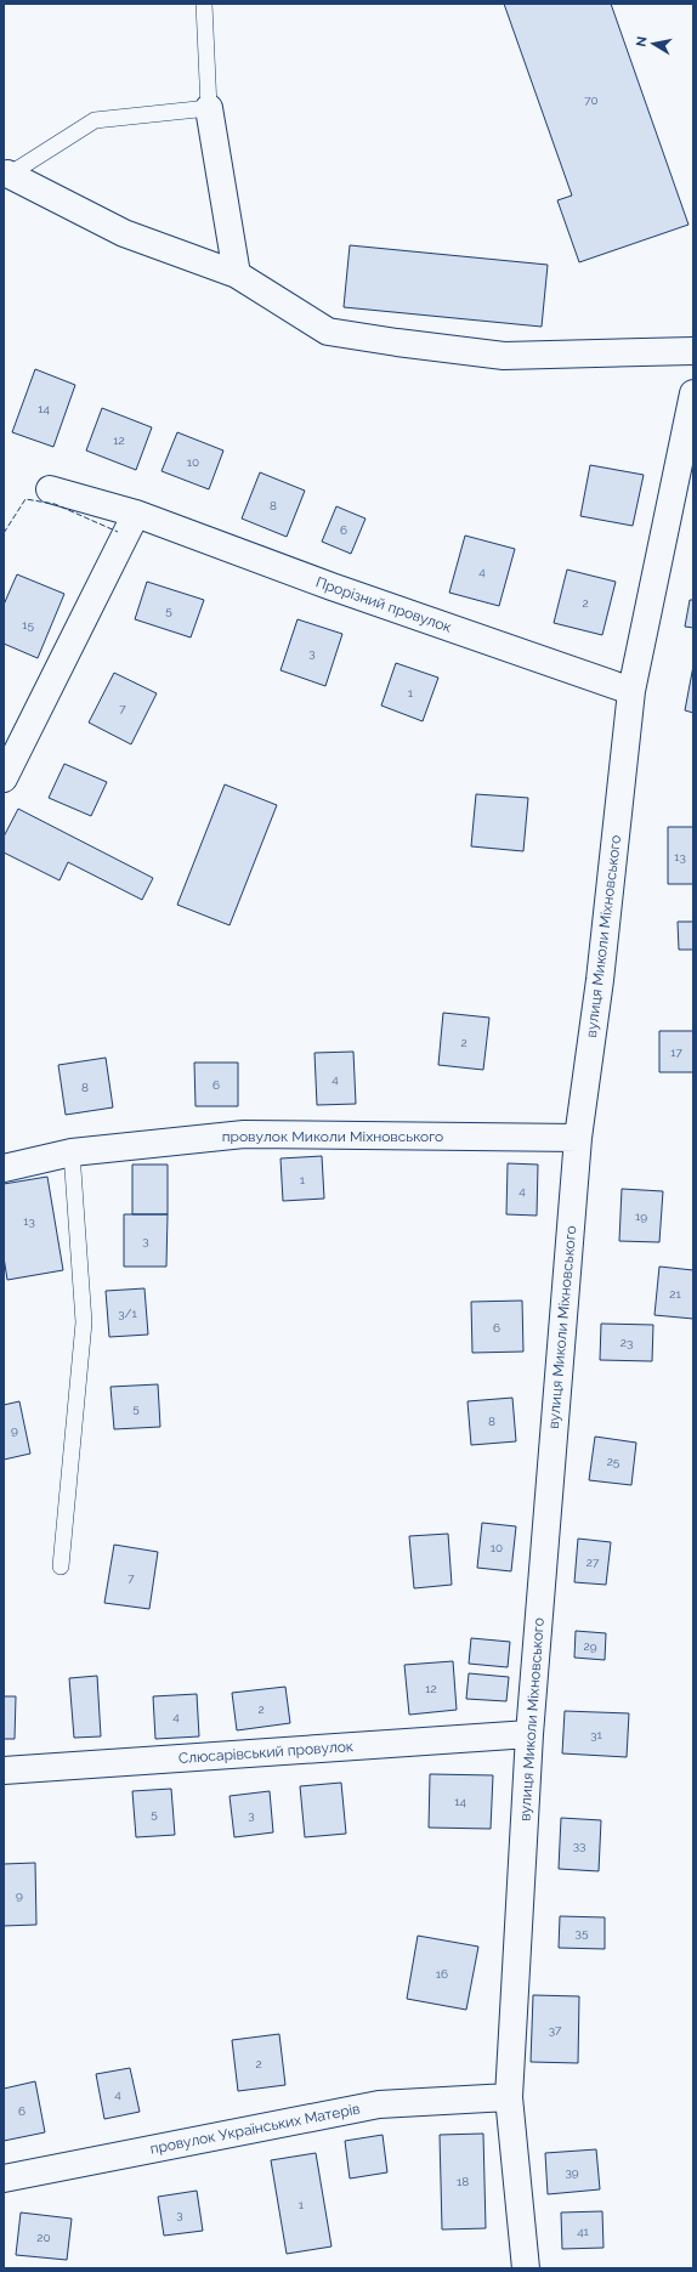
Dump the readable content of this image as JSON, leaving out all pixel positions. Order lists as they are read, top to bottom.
{
  "streets": {
    "street": [
      "Прорізний провулок",
      "вулиця Миколи Міхновського",
      "провулок Миколи Міхновського",
      "Слюсарівський провулок",
      "провулок Українських Матерів"
    ]
  },
  "crossings": [
    ["Прорізний провулок", "вулиця Миколи Міхновського"],
    ["вулиця Миколи Міхновського", "провулок Миколи Міхновського"],
    ["вулиця Миколи Міхновського", "Слюсарівський провулок"],
    ["вулиця Миколи Міхновського", "провулок Українських Матерів"]
  ],
  "house_numbers": [
    "70",
    "14",
    "12",
    "10",
    "8",
    "6",
    "4",
    "2",
    "5",
    "15",
    "3",
    "1",
    "7",
    "13",
    "2",
    "17",
    "4",
    "6",
    "8",
    "1",
    "4",
    "19",
    "13",
    "3",
    "21",
    "3/1",
    "6",
    "23",
    "5",
    "8",
    "9",
    "25",
    "10",
    "27",
    "7",
    "29",
    "12",
    "2",
    "4",
    "31",
    "14",
    "5",
    "3",
    "33",
    "9",
    "35",
    "16",
    "37",
    "2",
    "4",
    "6",
    "39",
    "18",
    "1",
    "3",
    "41",
    "20"
  ],
  "north": "left"
}
